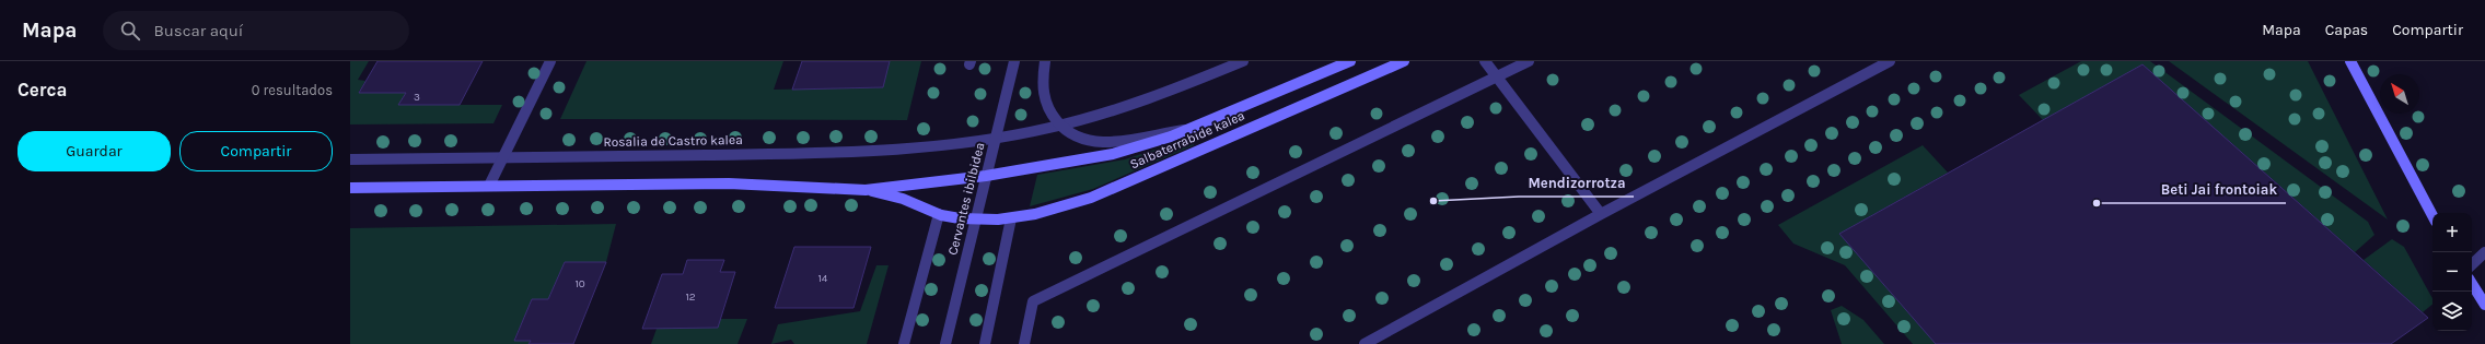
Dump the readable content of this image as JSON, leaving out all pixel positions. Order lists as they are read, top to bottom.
{
  "streets": {
    "street": ["Salbaterrabide kalea", "Rosalia de Castro kalea", "Cervantes ibilbidea"]
  },
  "crossings": [
    ["Salbaterrabide kalea", "Cervantes ibilbidea"],
    ["Rosalia de Castro kalea", "Cervantes ibilbidea"]
  ],
  "places": ["Mendizorrotza", "Beti Jai frontoiak"],
  "house_numbers": [
    "3",
    "14",
    "10",
    "12"
  ],
  "north": "top left",
  "page": {
    "header": "Mapa",
    "search": "Buscar aquí",
    "nav": ["Mapa", "Capas", "Compartir"],
    "heading": ["Cerca", "0 resultados"],
    "buttons": ["Guardar", "Compartir"],
    "map_buttons": ["+", "−"]
  }
}
